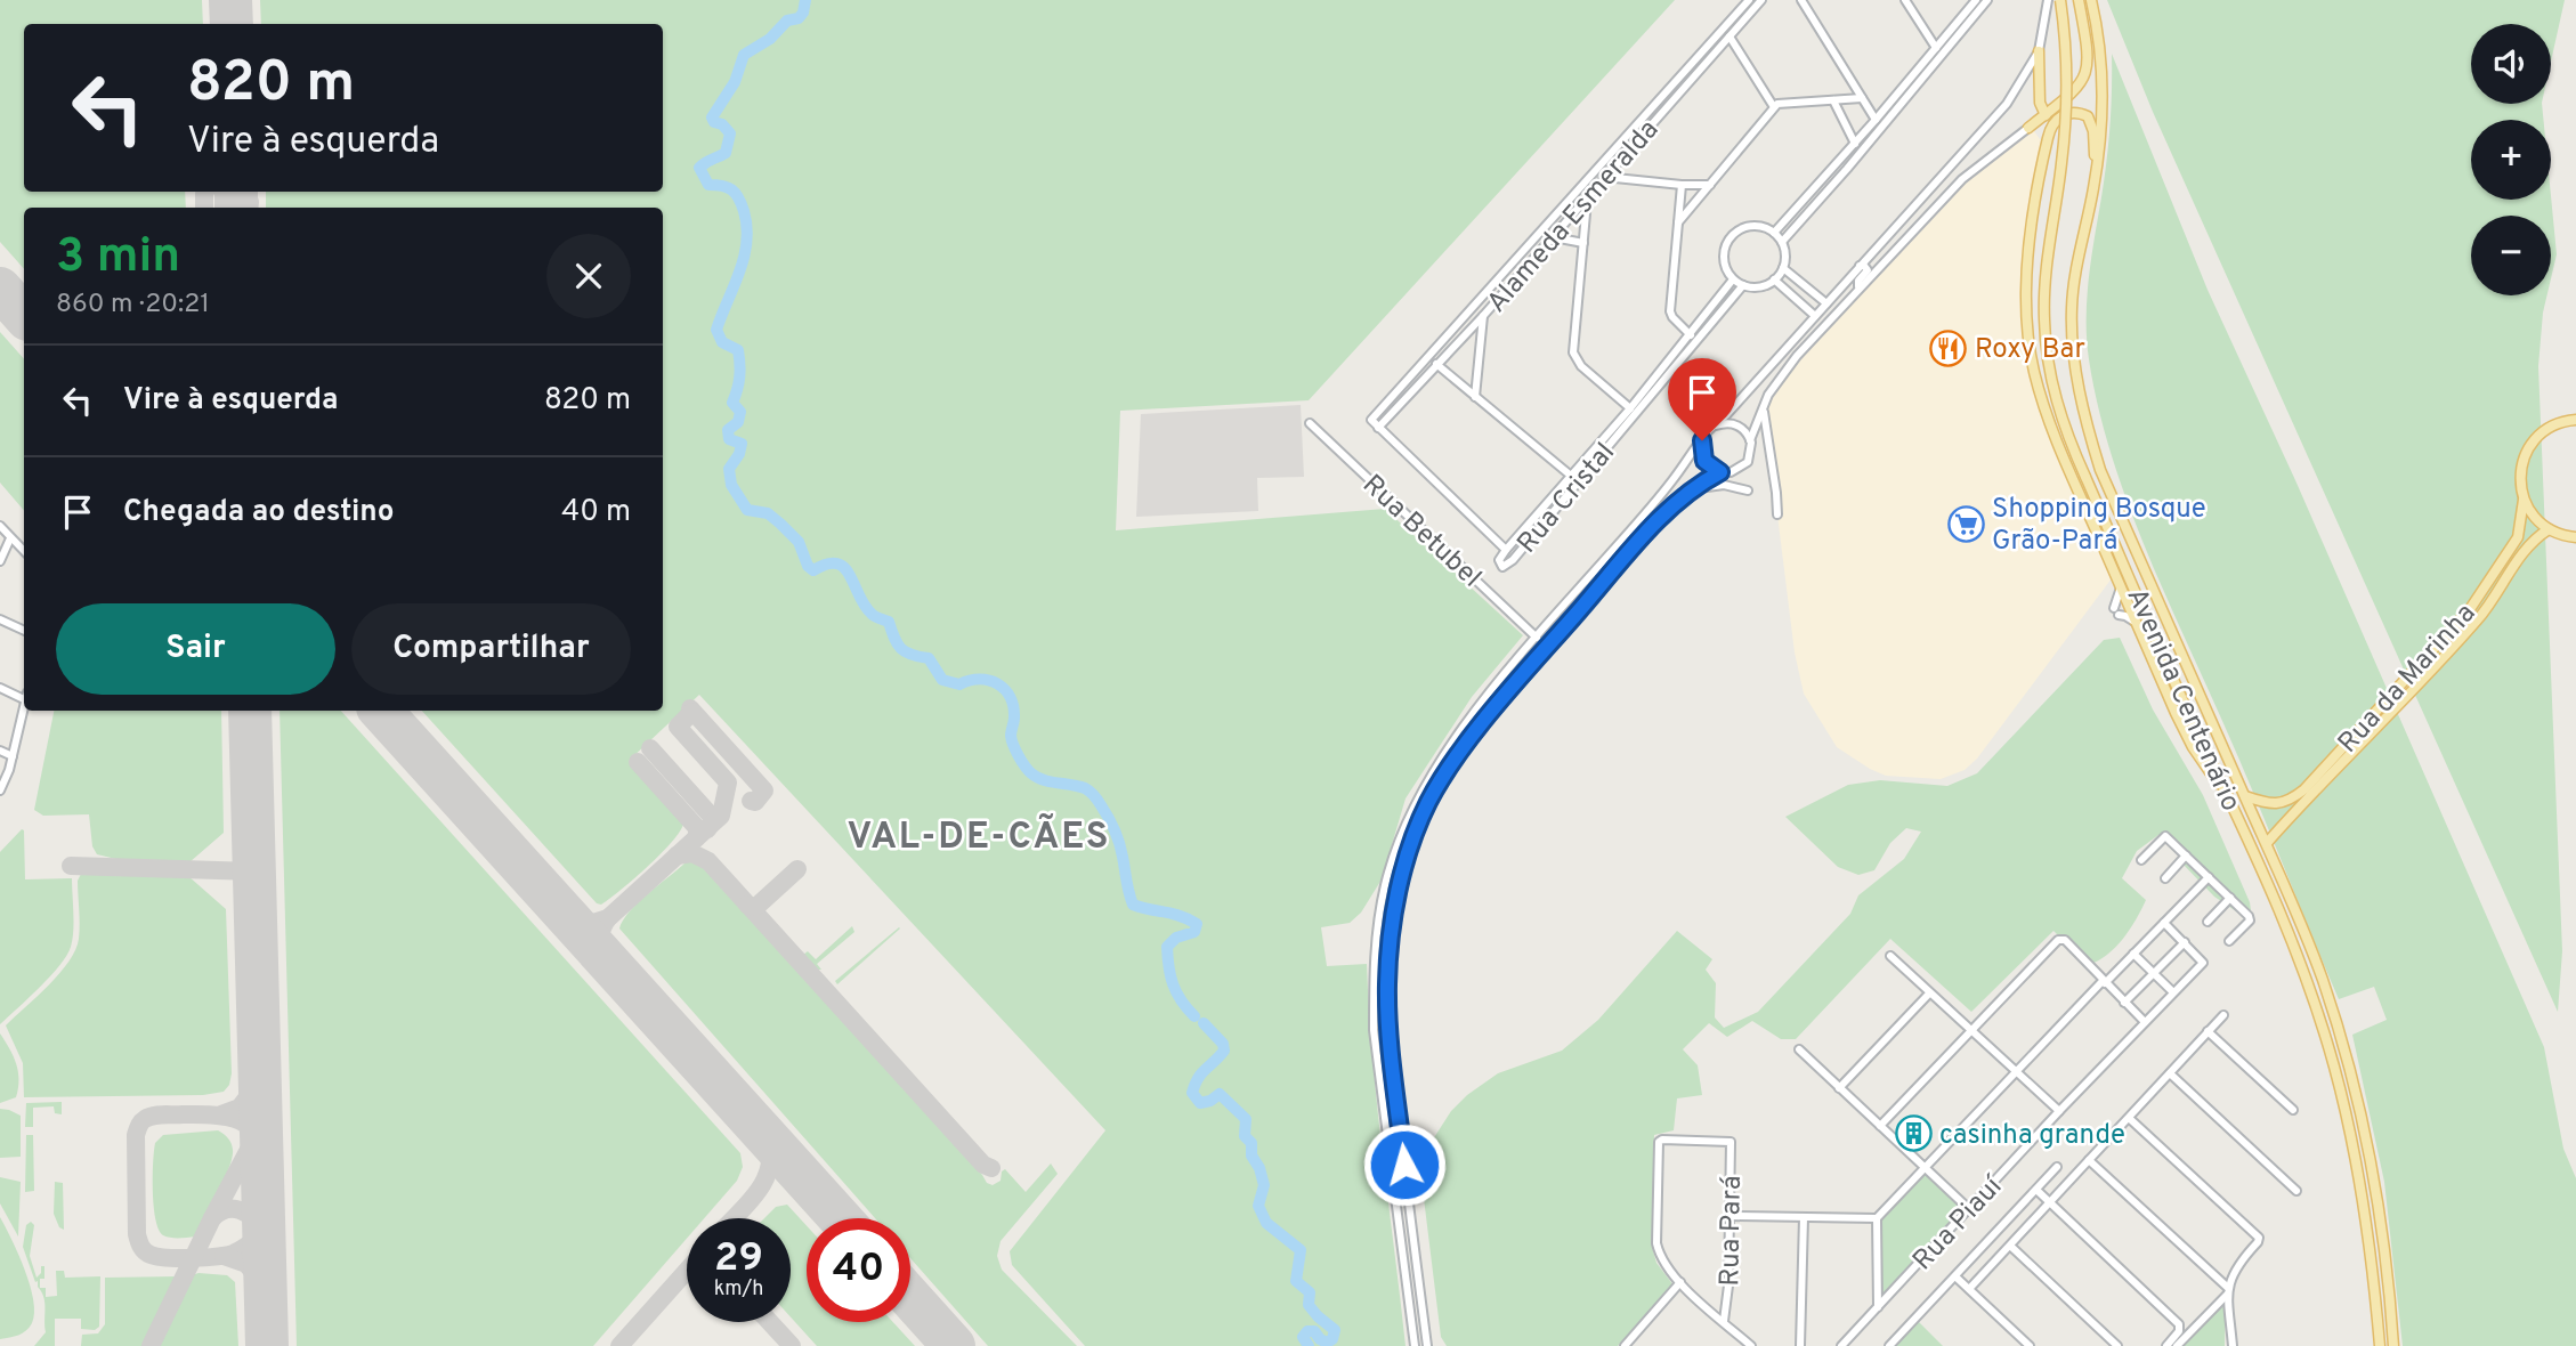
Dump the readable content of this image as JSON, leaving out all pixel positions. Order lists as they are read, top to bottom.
{
  "streets": {
    "main road": ["Rua da Marinha", "Avenida Centenário"],
    "street": [
      "Alameda Esmeralda",
      "Rua Cristal",
      "Rua Betubel",
      "Rua Piauí",
      "Rua Pará"
    ]
  },
  "crossings": [
    ["Rua da Marinha", "Avenida Centenário"]
  ],
  "districts": ["VAL-DE-CÃES"],
  "places": {
    "restaurant": ["Roxy Bar"],
    "supermarket": ["Shopping Bosque Grão-Pará"],
    "building": ["casinha grande"]
  },
  "page": {
    "map_buttons": ["+", "−"],
    "turn": ["820 m", "Vire à esquerda"],
    "heading": ["3 min", "860 m · 20:21"],
    "list": [
      {
        "name": "Vire à esquerda",
        "value": "820 m"
      },
      {
        "name": "Chegada ao destino",
        "value": "40 m"
      }
    ],
    "buttons": ["Sair", "Compartilhar"],
    "speed": "29 km/h",
    "limit": "40"
  }
}
